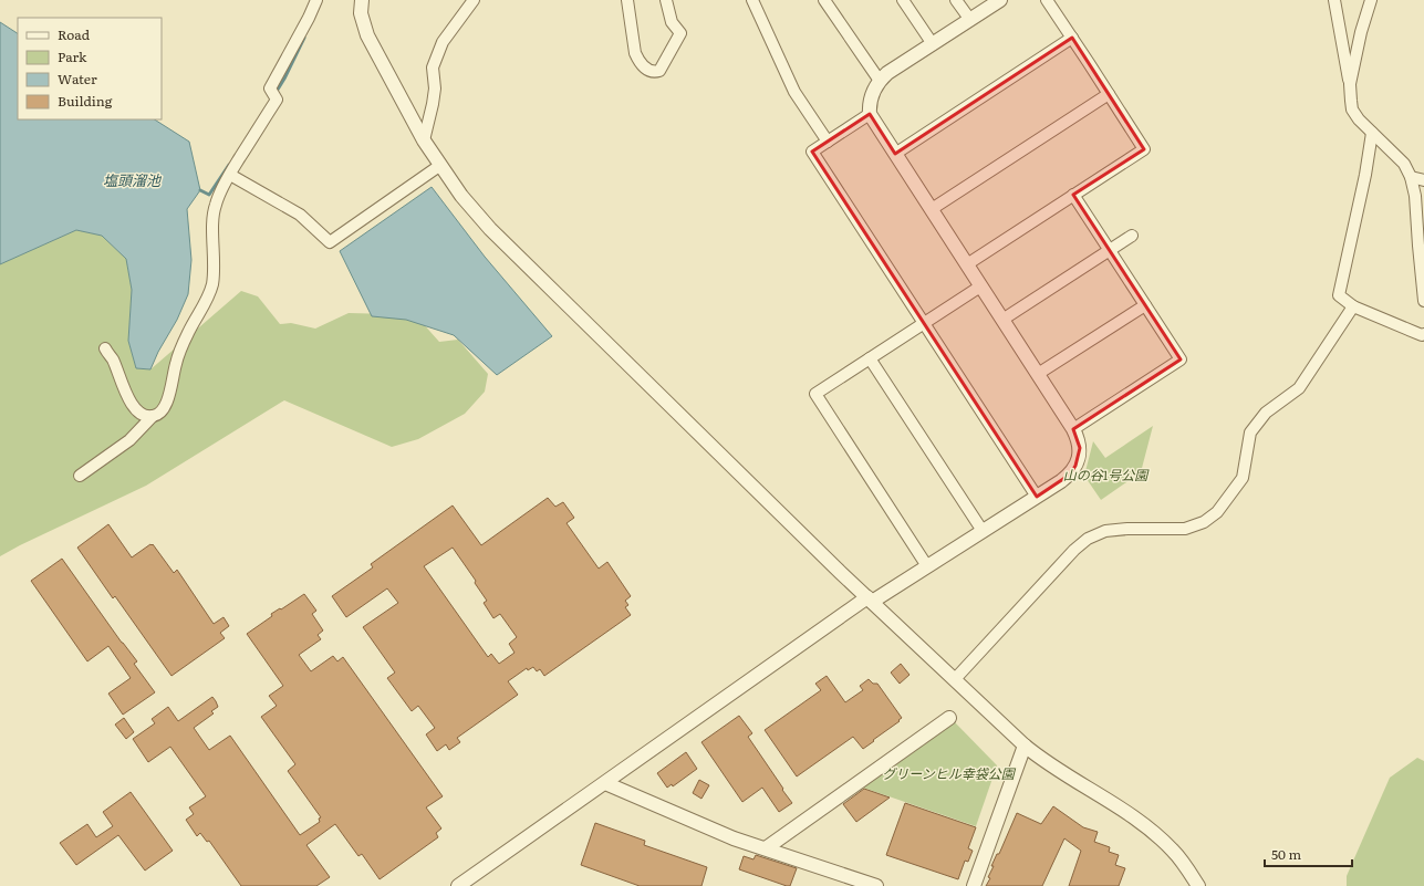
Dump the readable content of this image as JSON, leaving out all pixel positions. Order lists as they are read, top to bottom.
{
  "water": ["塩頭溜池"],
  "parks": ["山の谷1号公園", "グリーンヒル幸袋公園"],
  "legend": [
    "Road",
    "Park",
    "Water",
    "Building"
  ],
  "scale_bar": "50 m"
}
